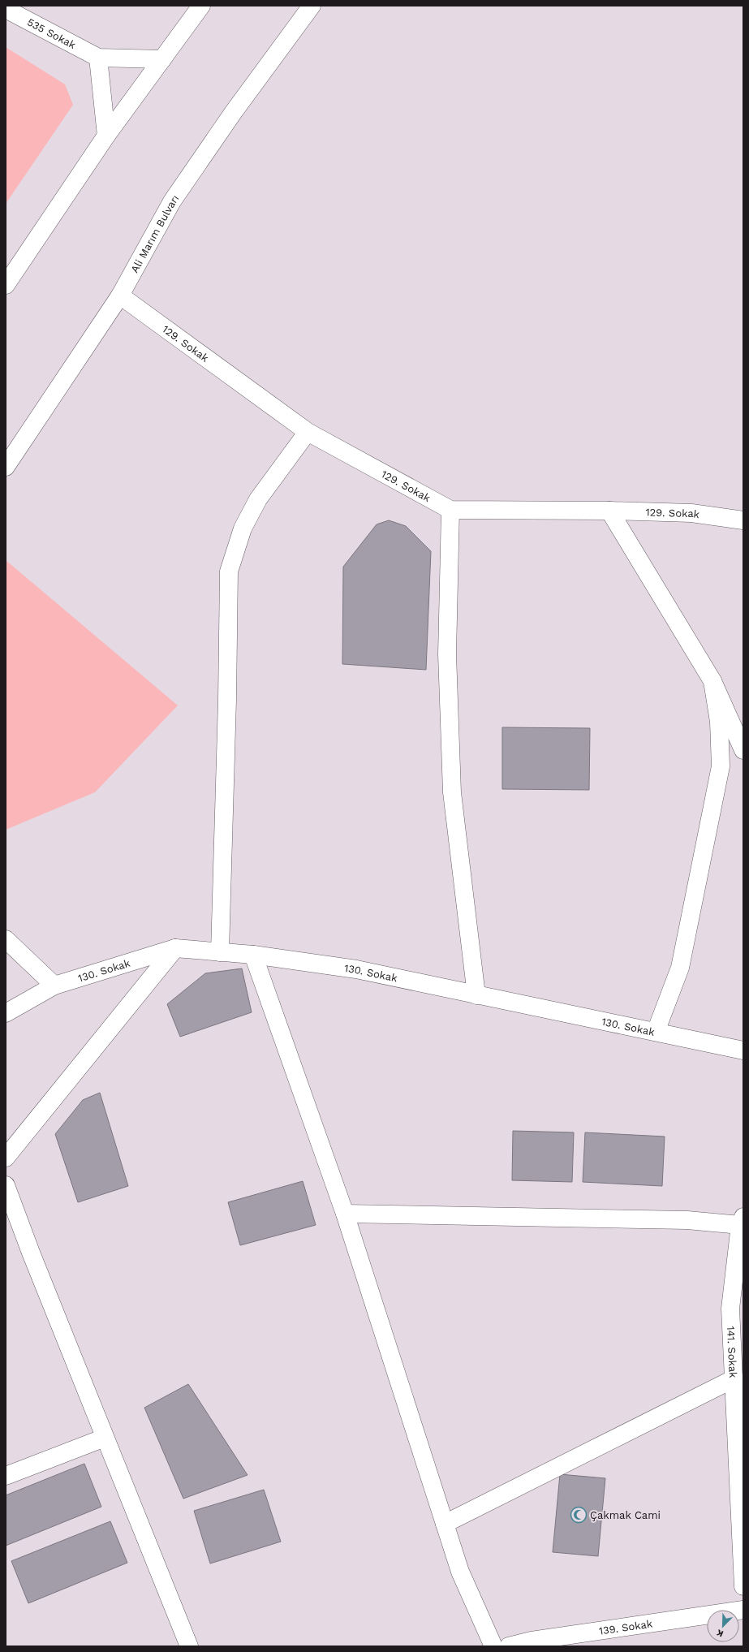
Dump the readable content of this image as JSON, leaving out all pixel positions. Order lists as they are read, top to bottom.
{
  "streets": {
    "street": [
      "535 Sokak",
      "Ali Marım Bulvarı",
      "129. Sokak",
      "130. Sokak",
      "141. Sokak",
      "139. Sokak"
    ]
  },
  "crossings": [
    ["Ali Marım Bulvarı", "129. Sokak"]
  ],
  "places": {
    "mosque": ["Çakmak Cami"]
  },
  "north": "bottom left"
}
